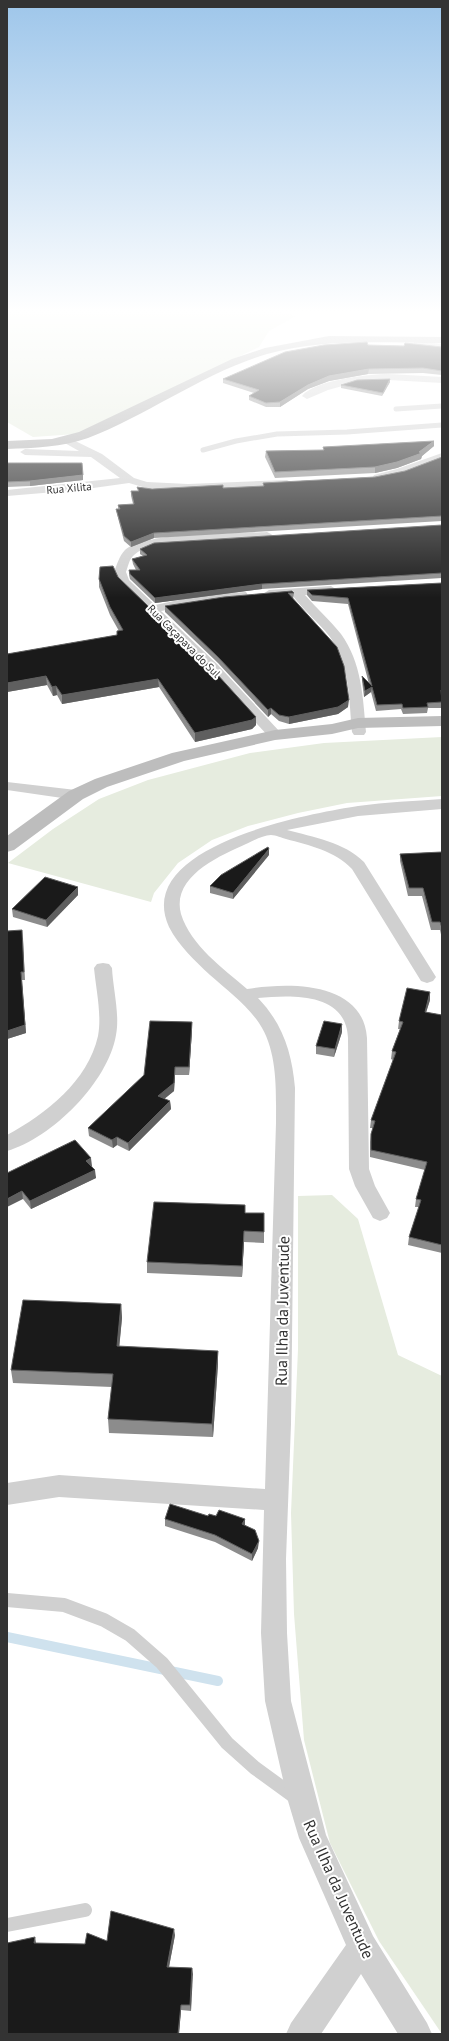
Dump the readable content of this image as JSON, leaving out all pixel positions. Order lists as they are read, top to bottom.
{
  "streets": {
    "street": ["Rua Xilita", "Rua Caçapava do Sul", "Rua Ilha da Juventude"]
  }
}
